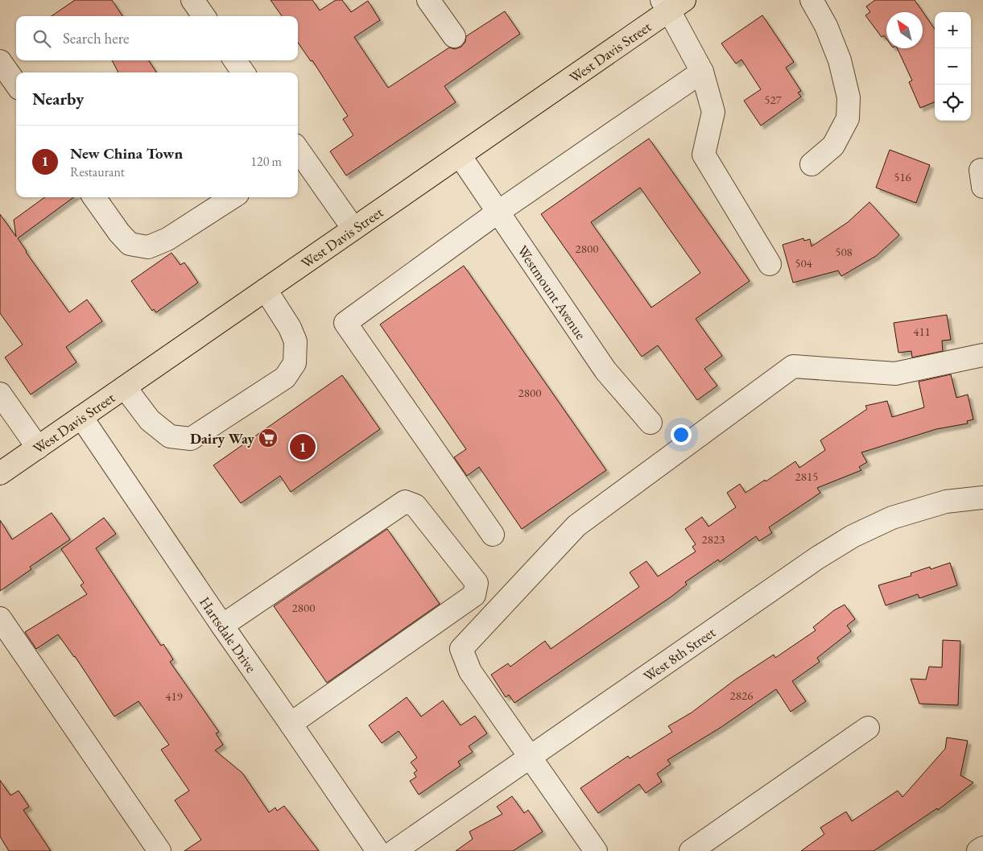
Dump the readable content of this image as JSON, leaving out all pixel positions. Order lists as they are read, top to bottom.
{
  "streets": {
    "main road": ["West Davis Street"],
    "street": ["Westmount Avenue", "Hartsdale Drive", "West 8th Street"]
  },
  "crossings": [
    ["West Davis Street", "Westmount Avenue"],
    ["West Davis Street", "Hartsdale Drive"]
  ],
  "places": {
    "supermarket": ["Dairy Way"]
  },
  "house_numbers": [
    "527",
    "516",
    "2800",
    "508",
    "504",
    "411",
    "2800",
    "2815",
    "2823",
    "2800",
    "2826",
    "419"
  ],
  "north": "top left",
  "page": {
    "map_buttons": ["+", "−"],
    "search": "Search here",
    "heading": "Nearby",
    "list": [
      {
        "mark": "1",
        "name": "New China Town",
        "note": "Restaurant",
        "value": "120 m"
      }
    ],
    "pins": "1"
  }
}
